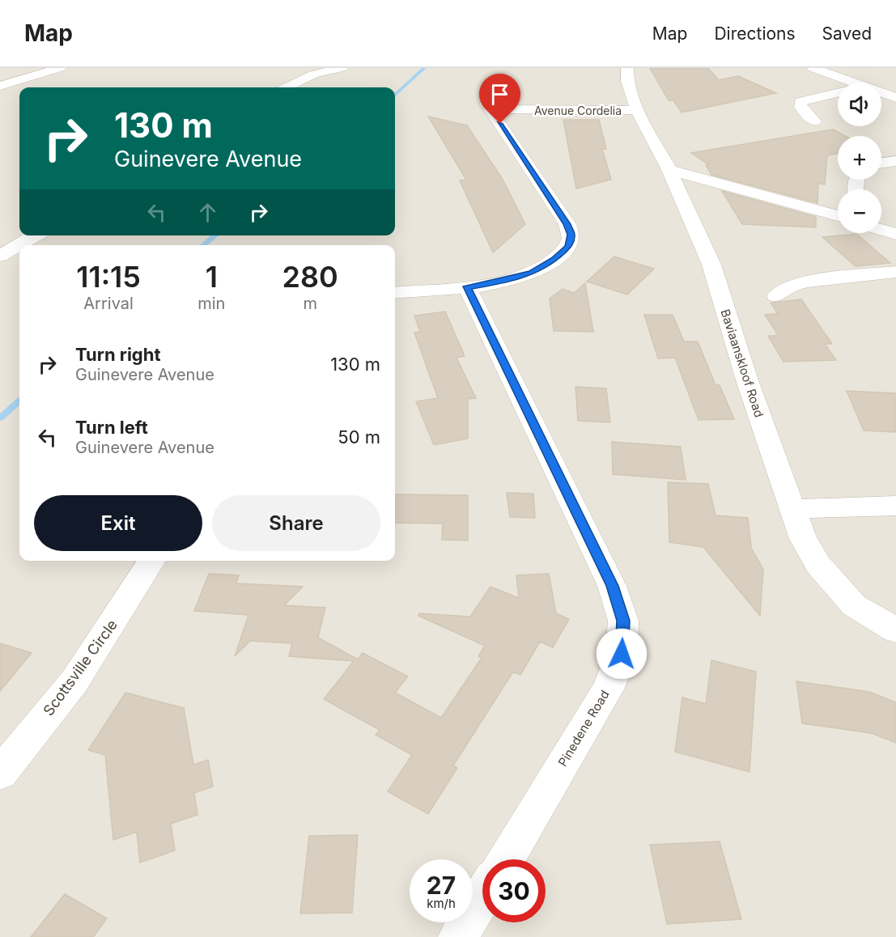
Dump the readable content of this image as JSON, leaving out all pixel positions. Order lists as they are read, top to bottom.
{
  "streets": {
    "street": [
      "Avenue Cordelia",
      "Baviaanskloof Road",
      "Scottsville Circle",
      "Pinedene Road"
    ]
  },
  "crossings": [
    ["Avenue Cordelia", "Baviaanskloof Road"],
    ["Avenue Cordelia", "Pinedene Road"]
  ],
  "page": {
    "header": "Map",
    "nav": ["Map", "Directions", "Saved"],
    "map_buttons": ["+", "−"],
    "turn": ["130 m", "Guinevere Avenue"],
    "eta": [
      "11:15",
      "Arrival",
      "1",
      "min",
      "280",
      "m"
    ],
    "list": [
      {
        "name": "Turn right",
        "note": "Guinevere Avenue",
        "value": "130 m"
      },
      {
        "name": "Turn left",
        "note": "Guinevere Avenue",
        "value": "50 m"
      }
    ],
    "buttons": ["Exit", "Share"],
    "speed": "27 km/h",
    "limit": "30"
  }
}
